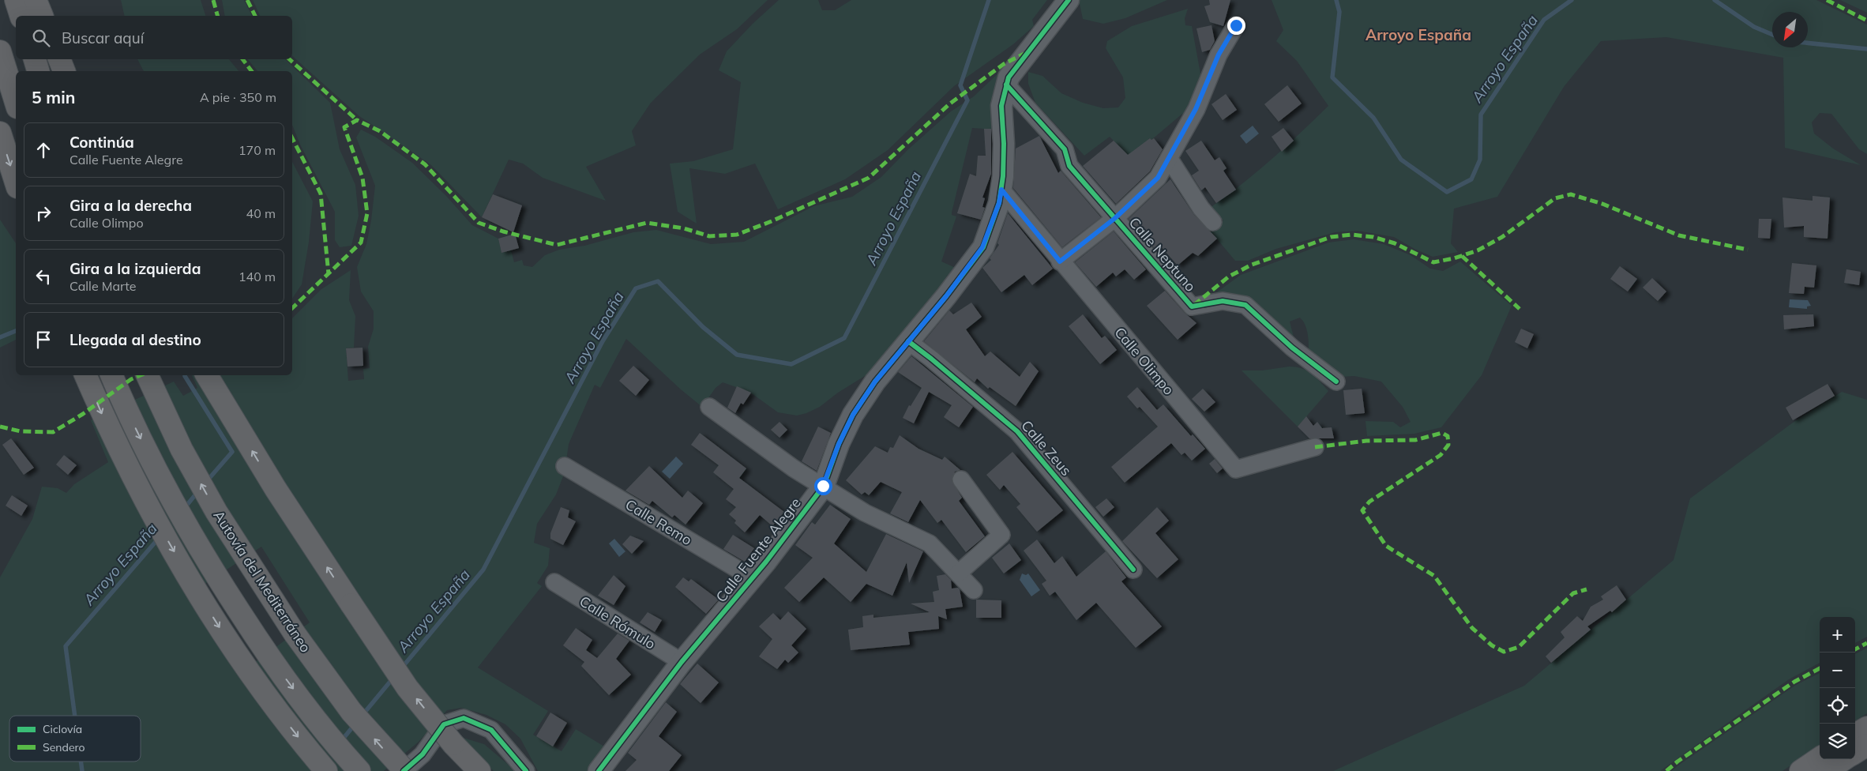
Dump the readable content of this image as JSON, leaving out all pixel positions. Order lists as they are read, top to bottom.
{
  "streets": {
    "highway": ["Autovía del Mediterráneo"],
    "street": [
      "Calle Neptuno",
      "Calle Olimpo",
      "Calle Zeus",
      "Calle Remo",
      "Calle Fuente Alegre",
      "Calle Rómulo"
    ]
  },
  "crossings": [
    ["Calle Neptuno", "Calle Fuente Alegre"],
    ["Calle Olimpo", "Calle Fuente Alegre"],
    ["Calle Zeus", "Calle Fuente Alegre"],
    ["Calle Remo", "Calle Fuente Alegre"],
    ["Calle Fuente Alegre", "Calle Rómulo"]
  ],
  "districts": ["Arroyo España"],
  "water": ["Arroyo España"],
  "legend": ["Ciclovía", "Sendero"],
  "north": "bottom left",
  "page": {
    "search": "Buscar aquí",
    "heading": ["5 min", "A pie · 350 m"],
    "list": [
      ["Continúa", "Calle Fuente Alegre", "170 m"],
      ["Gira a la derecha", "Calle Olimpo", "40 m"],
      ["Gira a la izquierda", "Calle Marte", "140 m"],
      "Llegada al destino"
    ],
    "map_buttons": ["+", "−"]
  }
}
